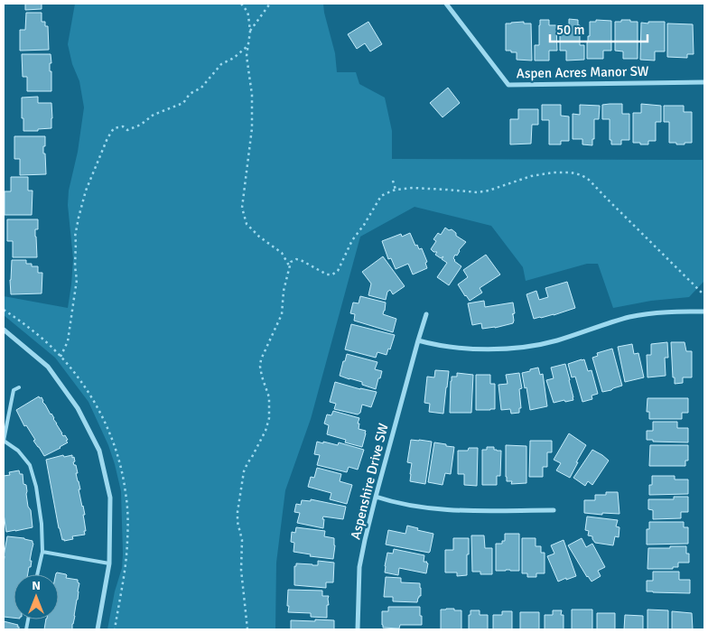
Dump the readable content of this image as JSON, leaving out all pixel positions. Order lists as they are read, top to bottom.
{
  "streets": {
    "street": ["Aspen Acres Manor SW", "Aspenshire Drive SW"]
  },
  "scale_bar": "50 m",
  "north": "top"
}
